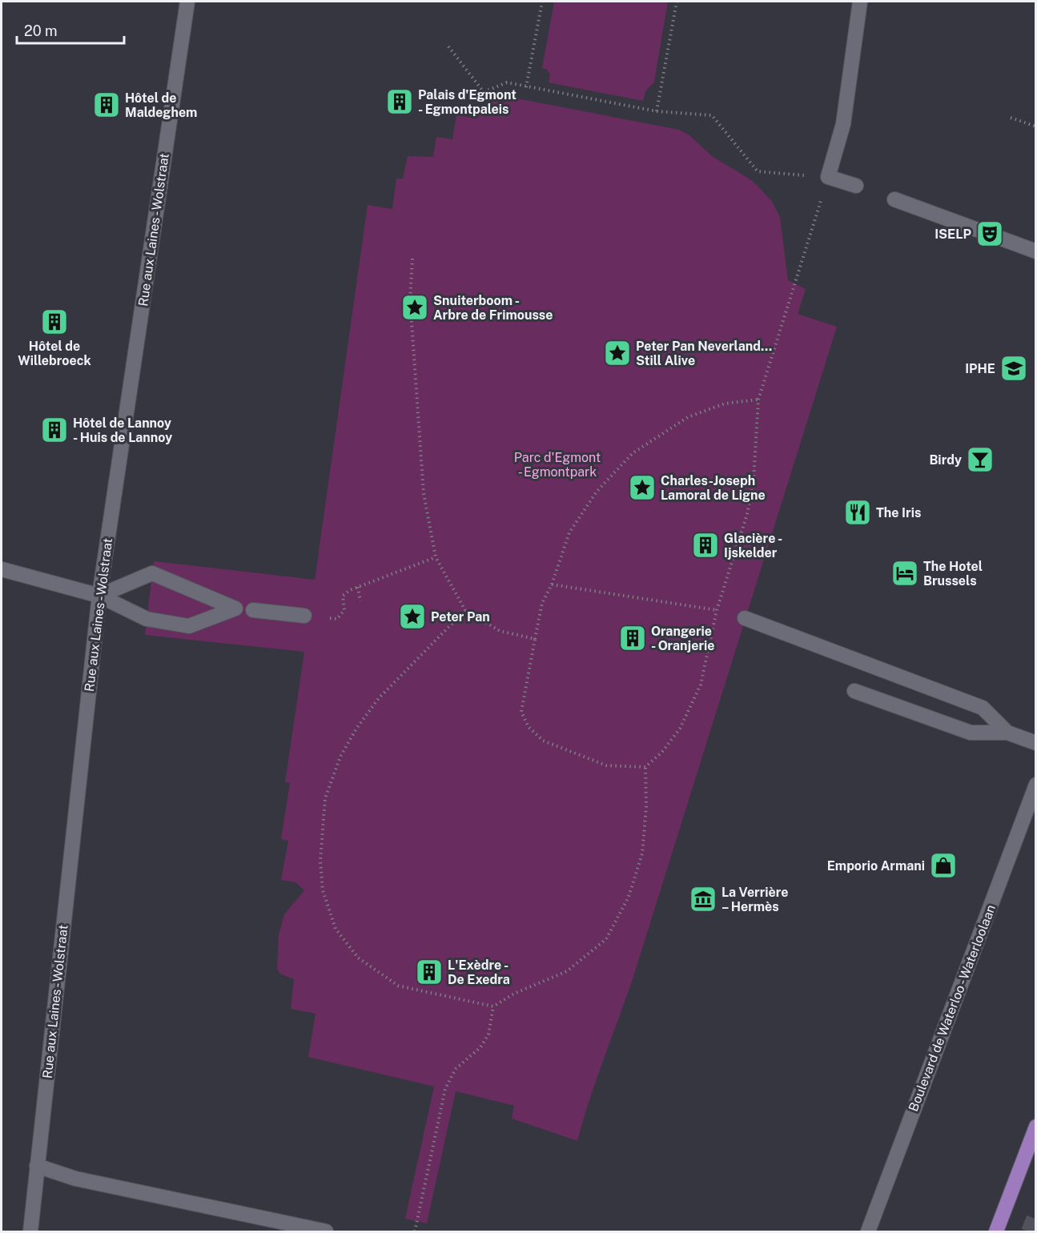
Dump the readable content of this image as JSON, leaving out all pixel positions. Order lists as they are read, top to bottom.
{
  "streets": {
    "street": ["Rue aux Laines - Wolstraat", "Boulevard de Waterloo - Waterloolaan"]
  },
  "parks": ["Parc d'Egmont - Egmontpark"],
  "places": {
    "building": [
      "Palais d'Egmont - Egmontpaleis",
      "Hôtel de Maldeghem",
      "Hôtel de Willebroeck",
      "Hôtel de Lannoy - Huis de Lannoy",
      "Glacière - Ijskelder",
      "Orangerie - Oranjerie",
      "L'Exèdre - De Exedra"
    ],
    "theatre": ["ISELP"],
    "place": [
      "Snuiterboom - Arbre de Frimousse",
      "Peter Pan Neverland… Still Alive",
      "Charles-Joseph Lamoral de Ligne",
      "Peter Pan"
    ],
    "school or university": ["IPHE"],
    "bar": ["Birdy"],
    "restaurant": ["The Iris"],
    "hotel": ["The Hotel Brussels"],
    "shop": ["Emporio Armani"],
    "museum": ["La Verrière – Hermès"]
  },
  "scale_bar": "20 m"
}
